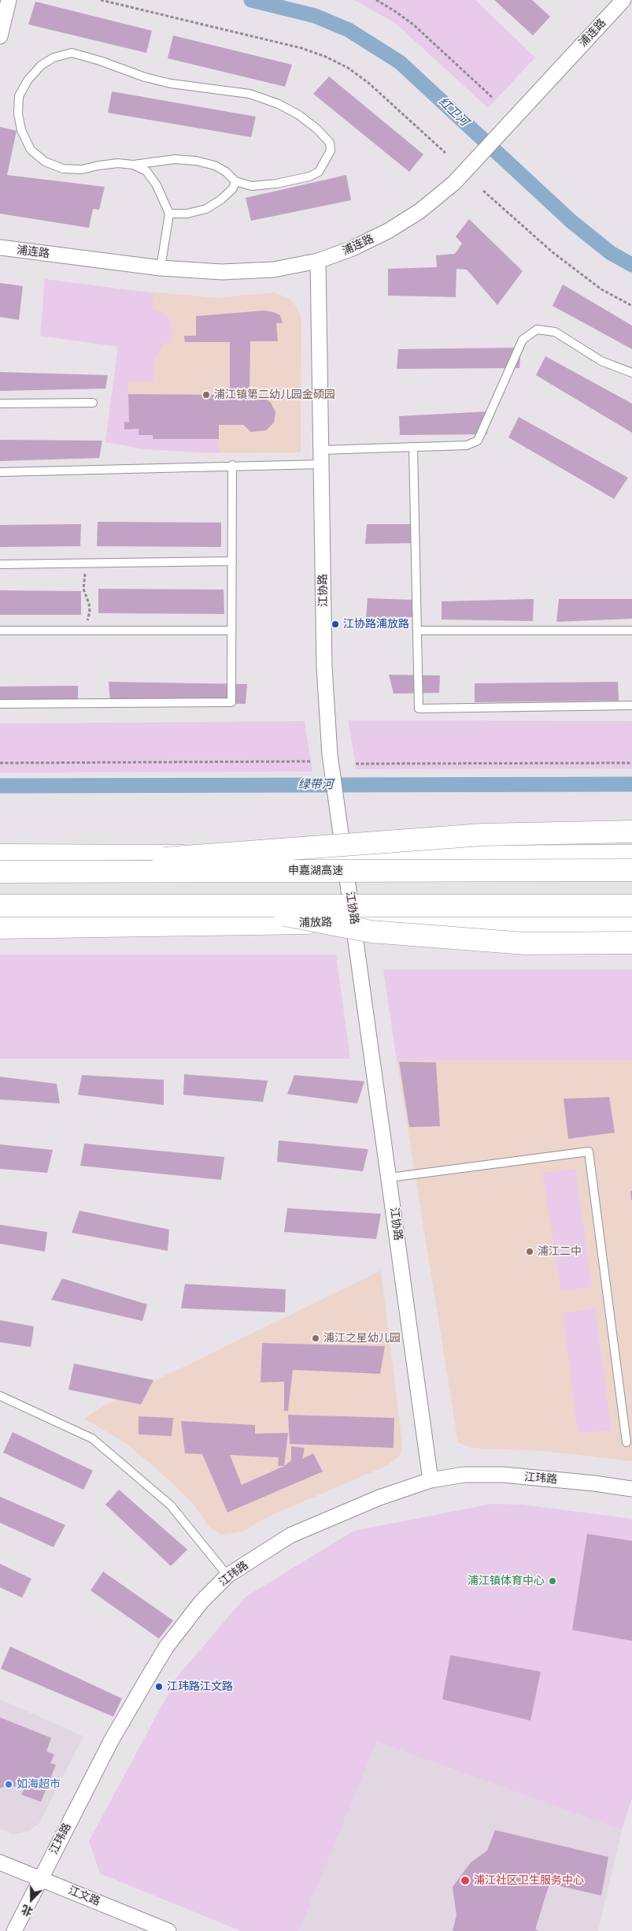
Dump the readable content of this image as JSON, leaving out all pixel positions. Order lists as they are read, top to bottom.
{
  "streets": {
    "main road": ["申嘉湖高速", "浦放路"],
    "street": [
      "浦连路",
      "江协路",
      "江玮路",
      "江文路"
    ]
  },
  "crossings": [
    ["浦连路", "江协路"],
    ["江协路", "浦放路"],
    ["江协路", "江玮路"],
    ["江玮路", "江文路"]
  ],
  "water": ["红卫河", "绿带河"],
  "places": [
    "浦江镇第二幼儿园金硕园",
    "江协路浦放路",
    "浦江二中",
    "浦江之星幼儿园",
    "浦江镇体育中心",
    "江玮路江文路",
    "如海超市",
    "浦江社区卫生服务中心"
  ],
  "north": "bottom"
}
